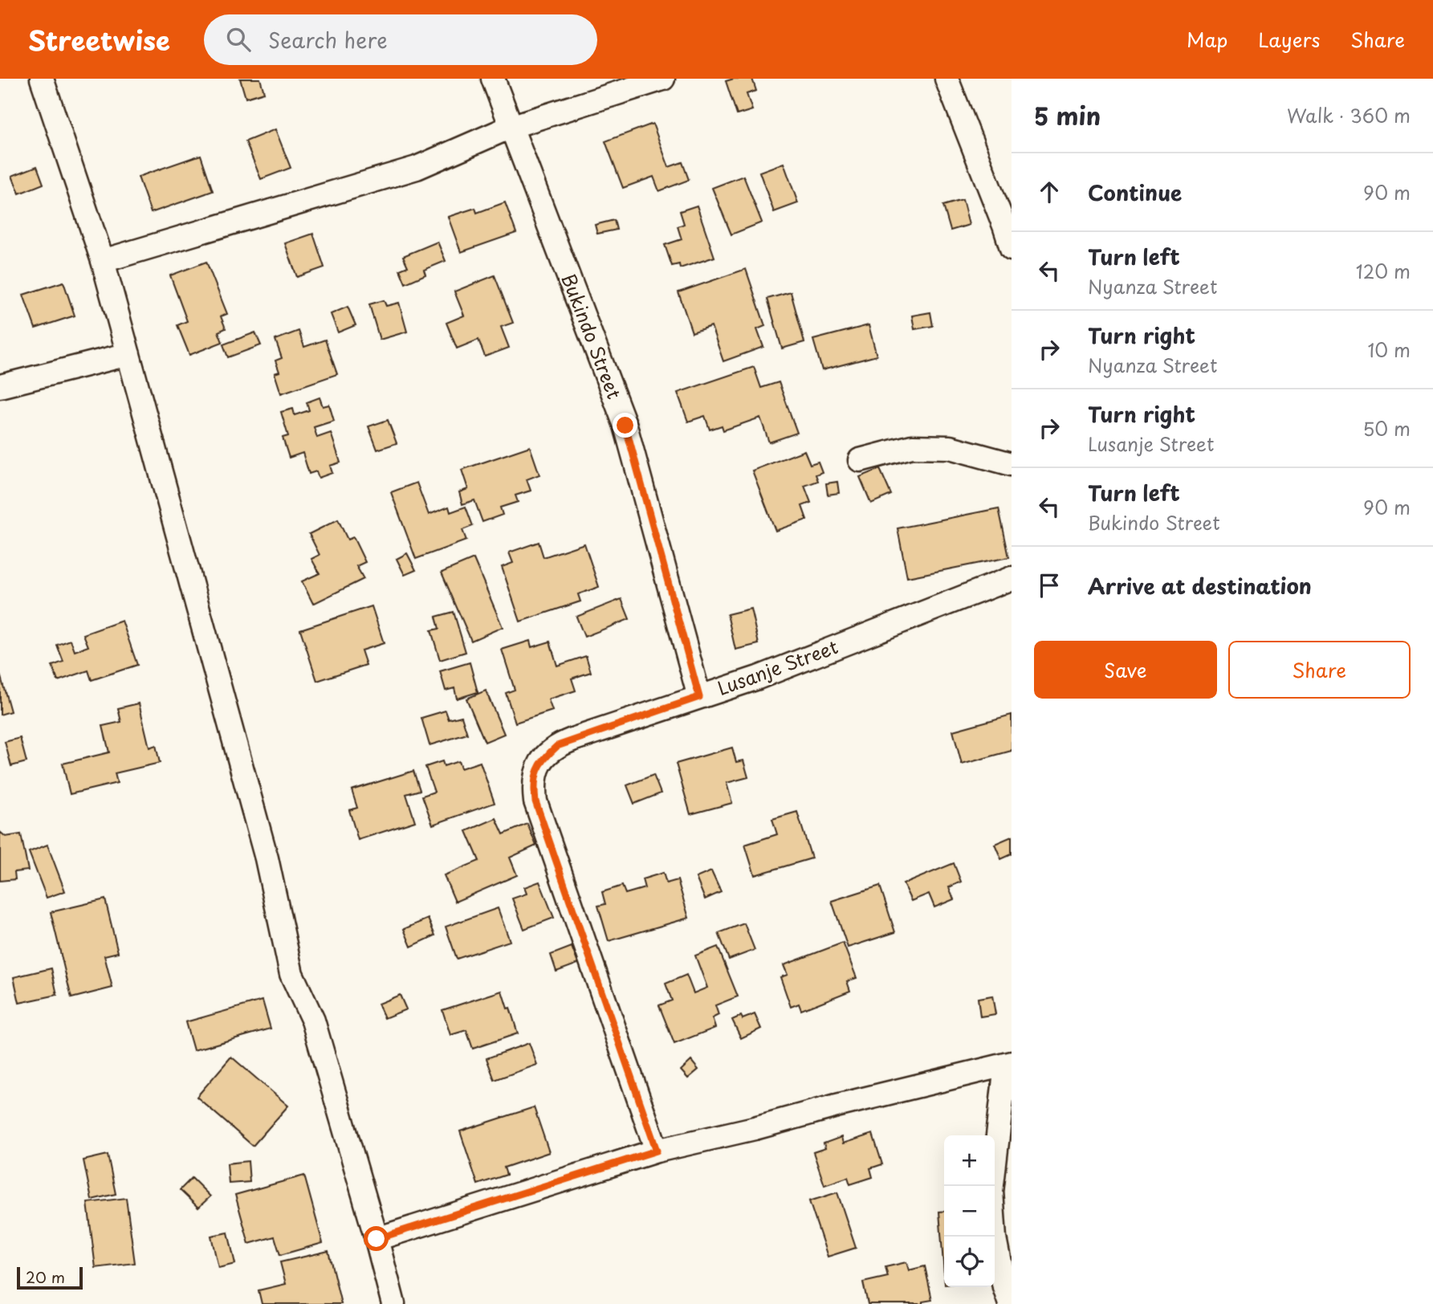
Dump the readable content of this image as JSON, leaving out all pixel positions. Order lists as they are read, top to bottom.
{
  "streets": {
    "street": ["Bukindo Street", "Lusanje Street"]
  },
  "crossings": [
    ["Bukindo Street", "Lusanje Street"]
  ],
  "scale_bar": "20 m",
  "page": {
    "header": "Streetwise",
    "search": "Search here",
    "nav": ["Map", "Layers", "Share"],
    "heading": ["5 min", "Walk · 360 m"],
    "list": [
      ["Continue", "90 m"],
      ["Turn left", "Nyanza Street", "120 m"],
      ["Turn right", "Nyanza Street", "10 m"],
      ["Turn right", "Lusanje Street", "50 m"],
      ["Turn left", "Bukindo Street", "90 m"],
      "Arrive at destination"
    ],
    "buttons": ["Save", "Share"],
    "map_buttons": ["+", "−"],
    "scale": "20 m"
  }
}
